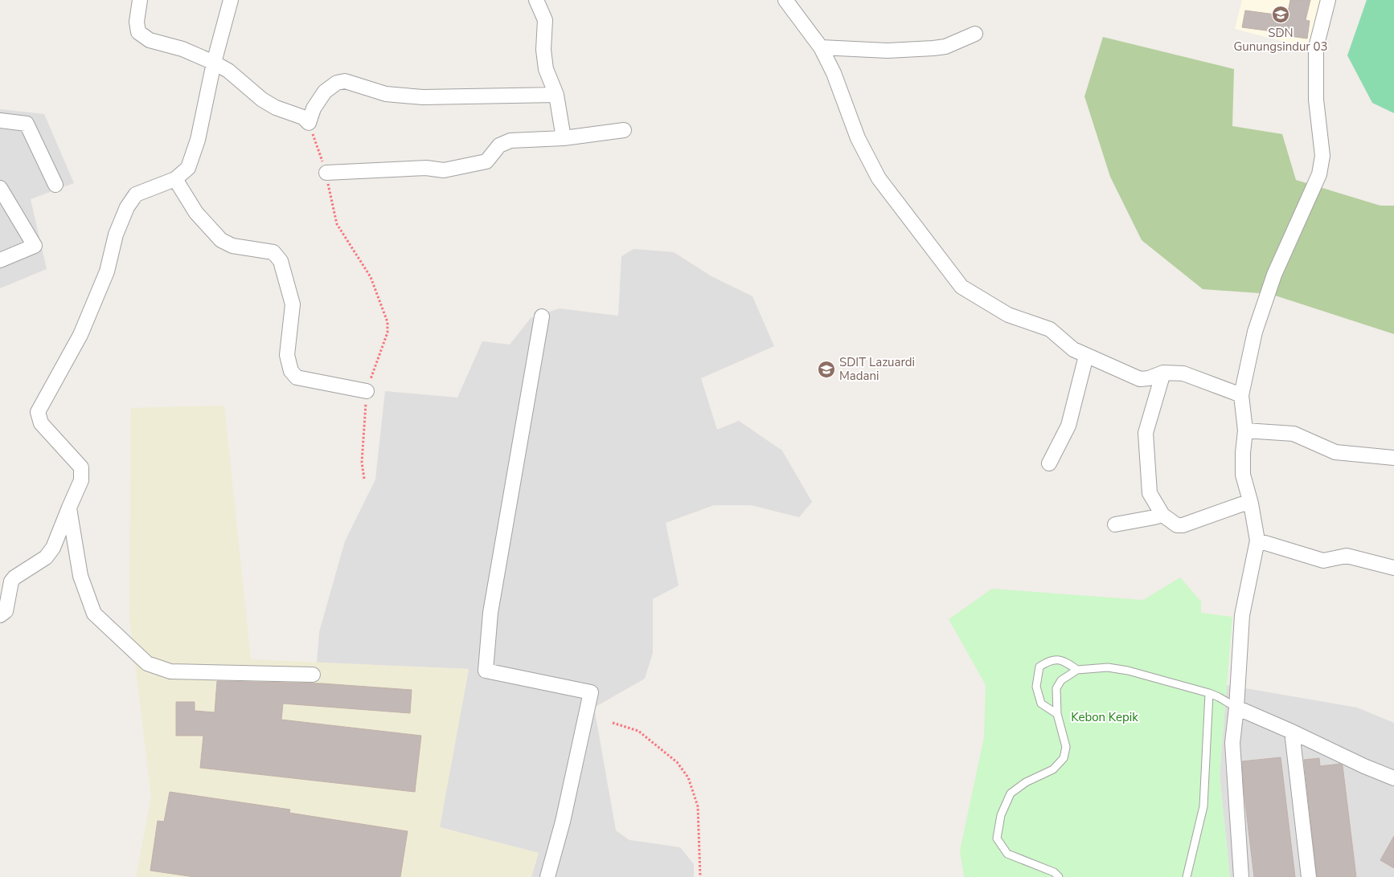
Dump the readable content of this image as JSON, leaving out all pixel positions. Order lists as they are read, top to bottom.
{
  "parks": ["Kebon Kepik"],
  "places": {
    "school or university": ["SDN Gunungsindur 03", "SDIT Lazuardi Madani"]
  }
}
